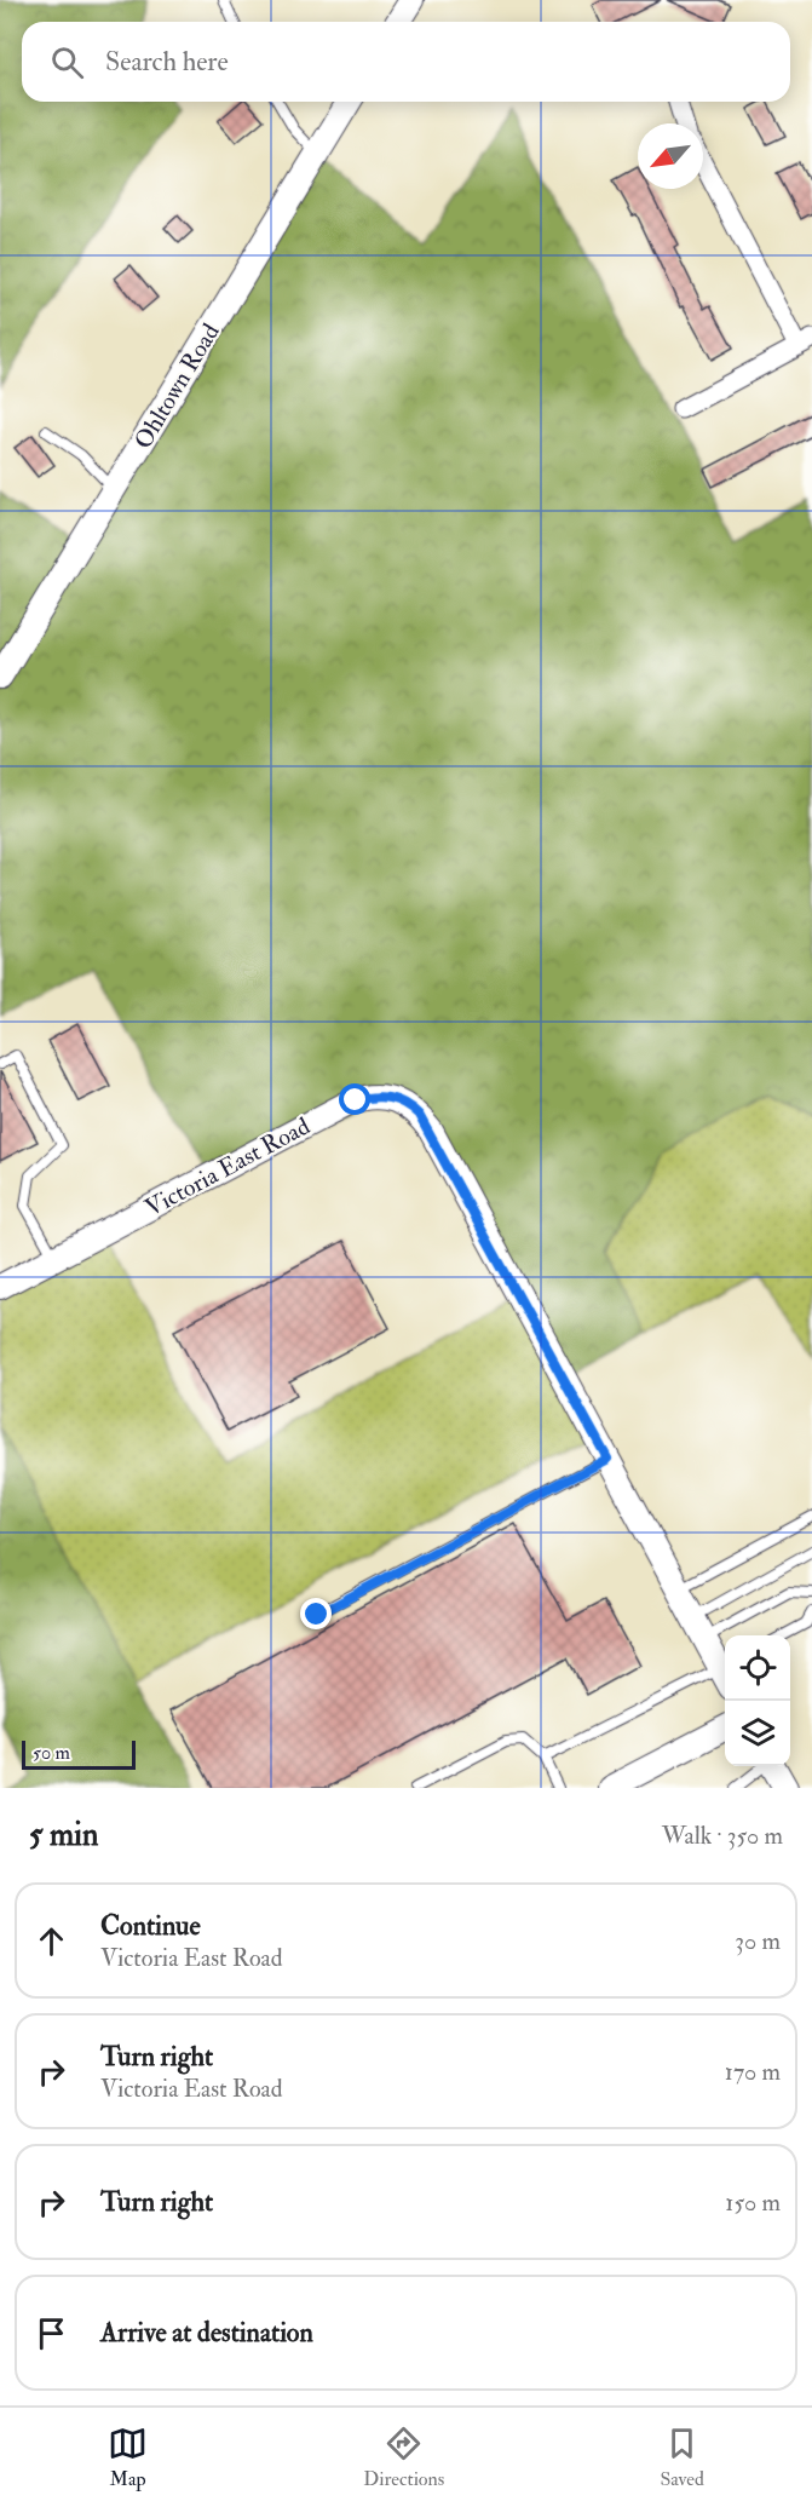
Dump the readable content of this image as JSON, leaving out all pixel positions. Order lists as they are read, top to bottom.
{
  "streets": {
    "street": ["Ohltown Road", "Victoria East Road"]
  },
  "scale_bar": "50 m",
  "north": "bottom left",
  "page": {
    "search": "Search here",
    "scale": "50 m",
    "heading": ["5 min", "Walk · 350 m"],
    "list": [
      ["Continue", "Victoria East Road", "30 m"],
      ["Turn right", "Victoria East Road", "170 m"],
      ["Turn right", "150 m"],
      "Arrive at destination"
    ],
    "nav": ["Map", "Directions", "Saved"]
  }
}
